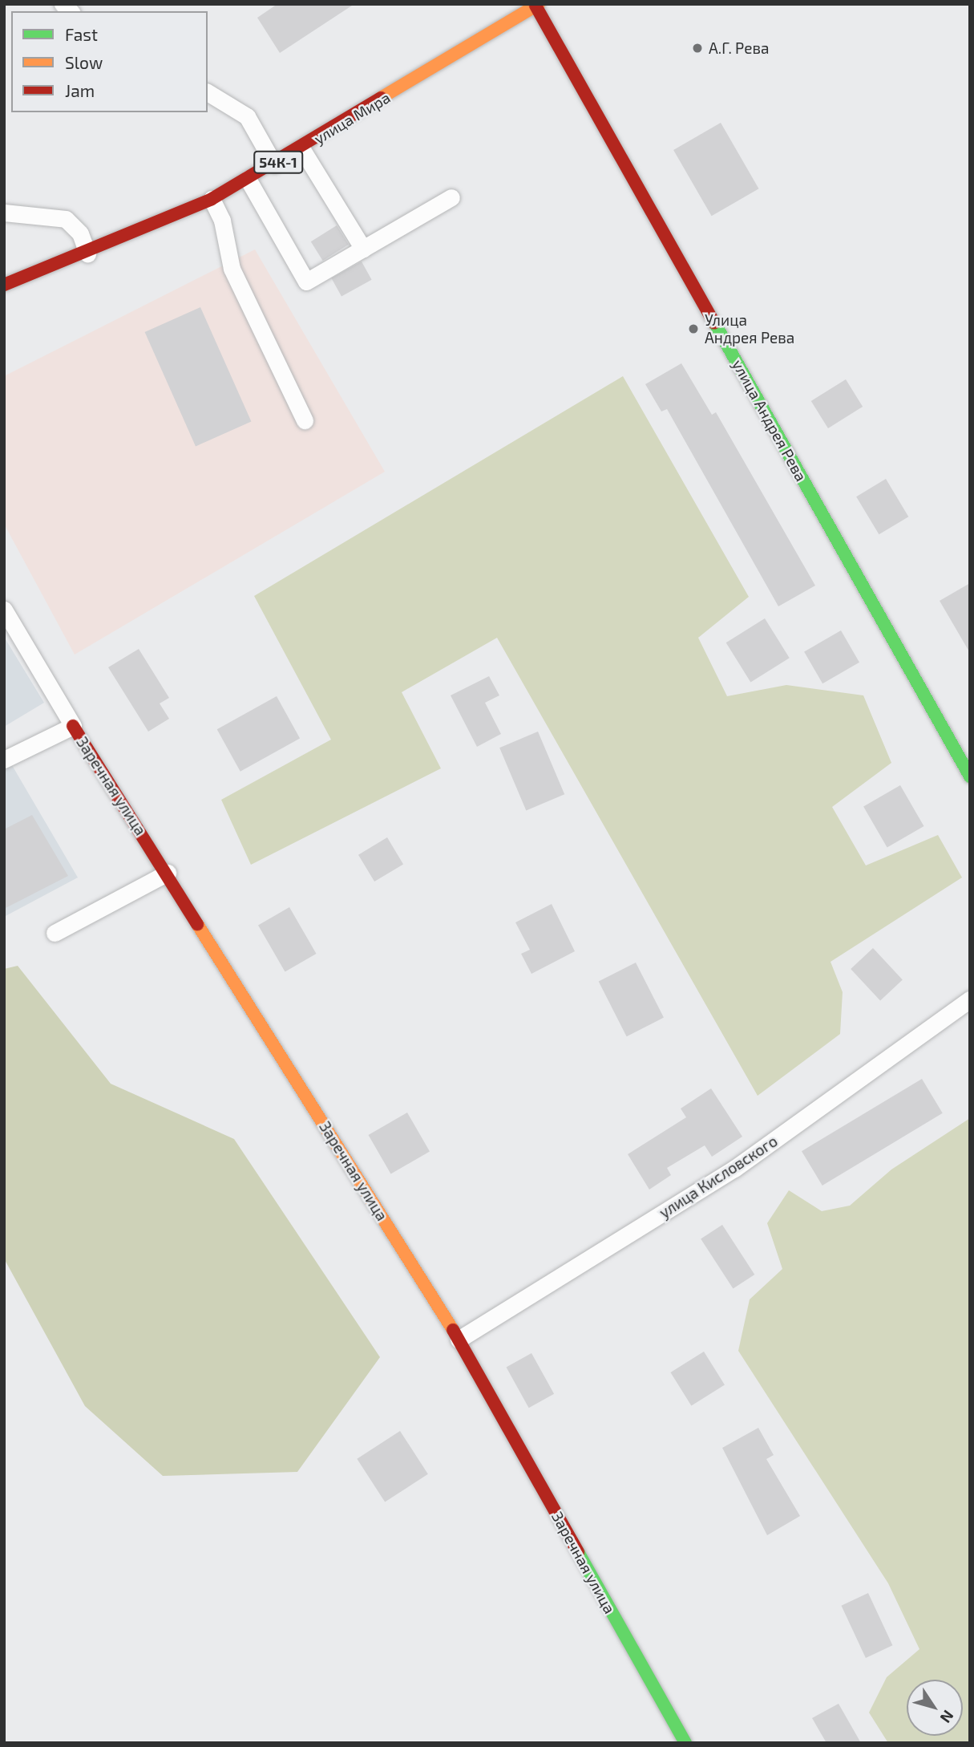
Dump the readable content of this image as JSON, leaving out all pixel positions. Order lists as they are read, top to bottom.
{
  "streets": {
    "street": [
      "улица Мира",
      "54К-1",
      "улица Андрея Рева",
      "Заречная улица"
    ],
    "lane": ["улица Кисловского"]
  },
  "crossings": [
    ["улица Мира", "улица Андрея Рева"],
    ["Заречная улица", "улица Кисловского"]
  ],
  "places": ["А.Г. Рева", "Улица Андрея Рева"],
  "legend": ["Fast", "Slow", "Jam"],
  "north": "bottom right"
}
